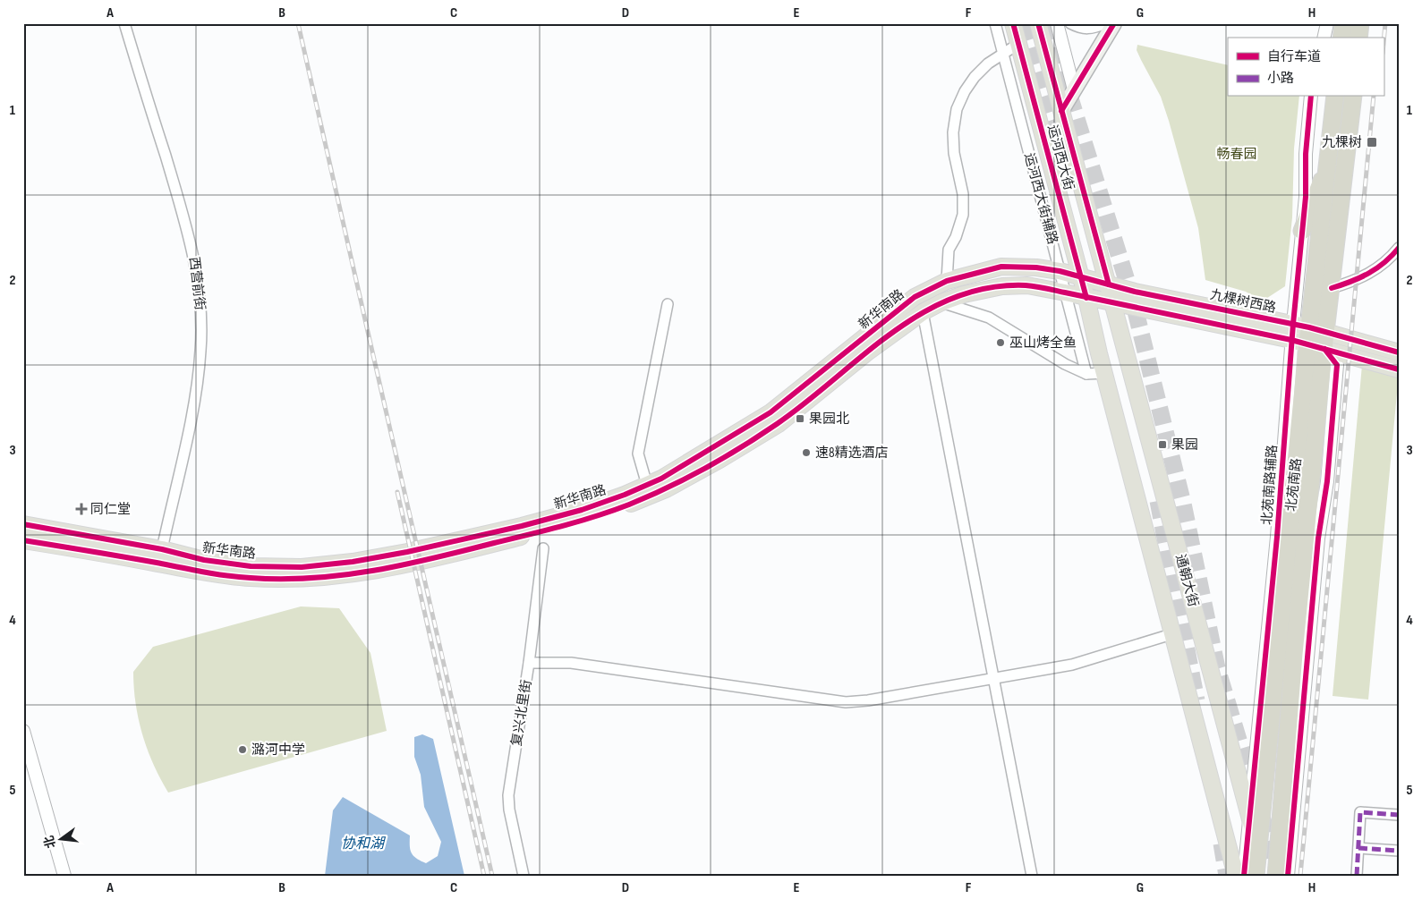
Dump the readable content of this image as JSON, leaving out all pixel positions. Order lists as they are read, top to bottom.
{
  "streets": {
    "highway": ["北苑南路"],
    "main road": [
      "运河西大街",
      "九棵树西路",
      "新华南路",
      "通朝大街"
    ],
    "street": [
      "运河西大街辅路",
      "西营前街",
      "北苑南路辅路",
      "复兴北里街"
    ]
  },
  "crossings": [
    ["运河西大街", "九棵树西路"],
    ["运河西大街", "新华南路"],
    ["运河西大街", "通朝大街"],
    ["运河西大街辅路", "新华南路"],
    ["西营前街", "新华南路"],
    ["九棵树西路", "新华南路"],
    ["九棵树西路", "北苑南路辅路"],
    ["九棵树西路", "北苑南路"],
    ["九棵树西路", "通朝大街"],
    ["新华南路", "通朝大街"],
    ["北苑南路辅路", "北苑南路"],
    ["北苑南路辅路", "通朝大街"],
    ["北苑南路", "通朝大街"]
  ],
  "water": ["协和湖"],
  "parks": ["畅春园"],
  "places": {
    "transit": ["九棵树", "果园北", "果园"],
    "other": ["巫山烤全鱼", "速8精选酒店", "潞河中学"],
    "health": ["同仁堂"]
  },
  "legend": ["自行车道", "小路"],
  "north": "left",
  "grid": {
    "columns": [
      "A",
      "B",
      "C",
      "D",
      "E",
      "F",
      "G",
      "H"
    ],
    "rows": [
      "1",
      "2",
      "3",
      "4",
      "5"
    ]
  }
}
